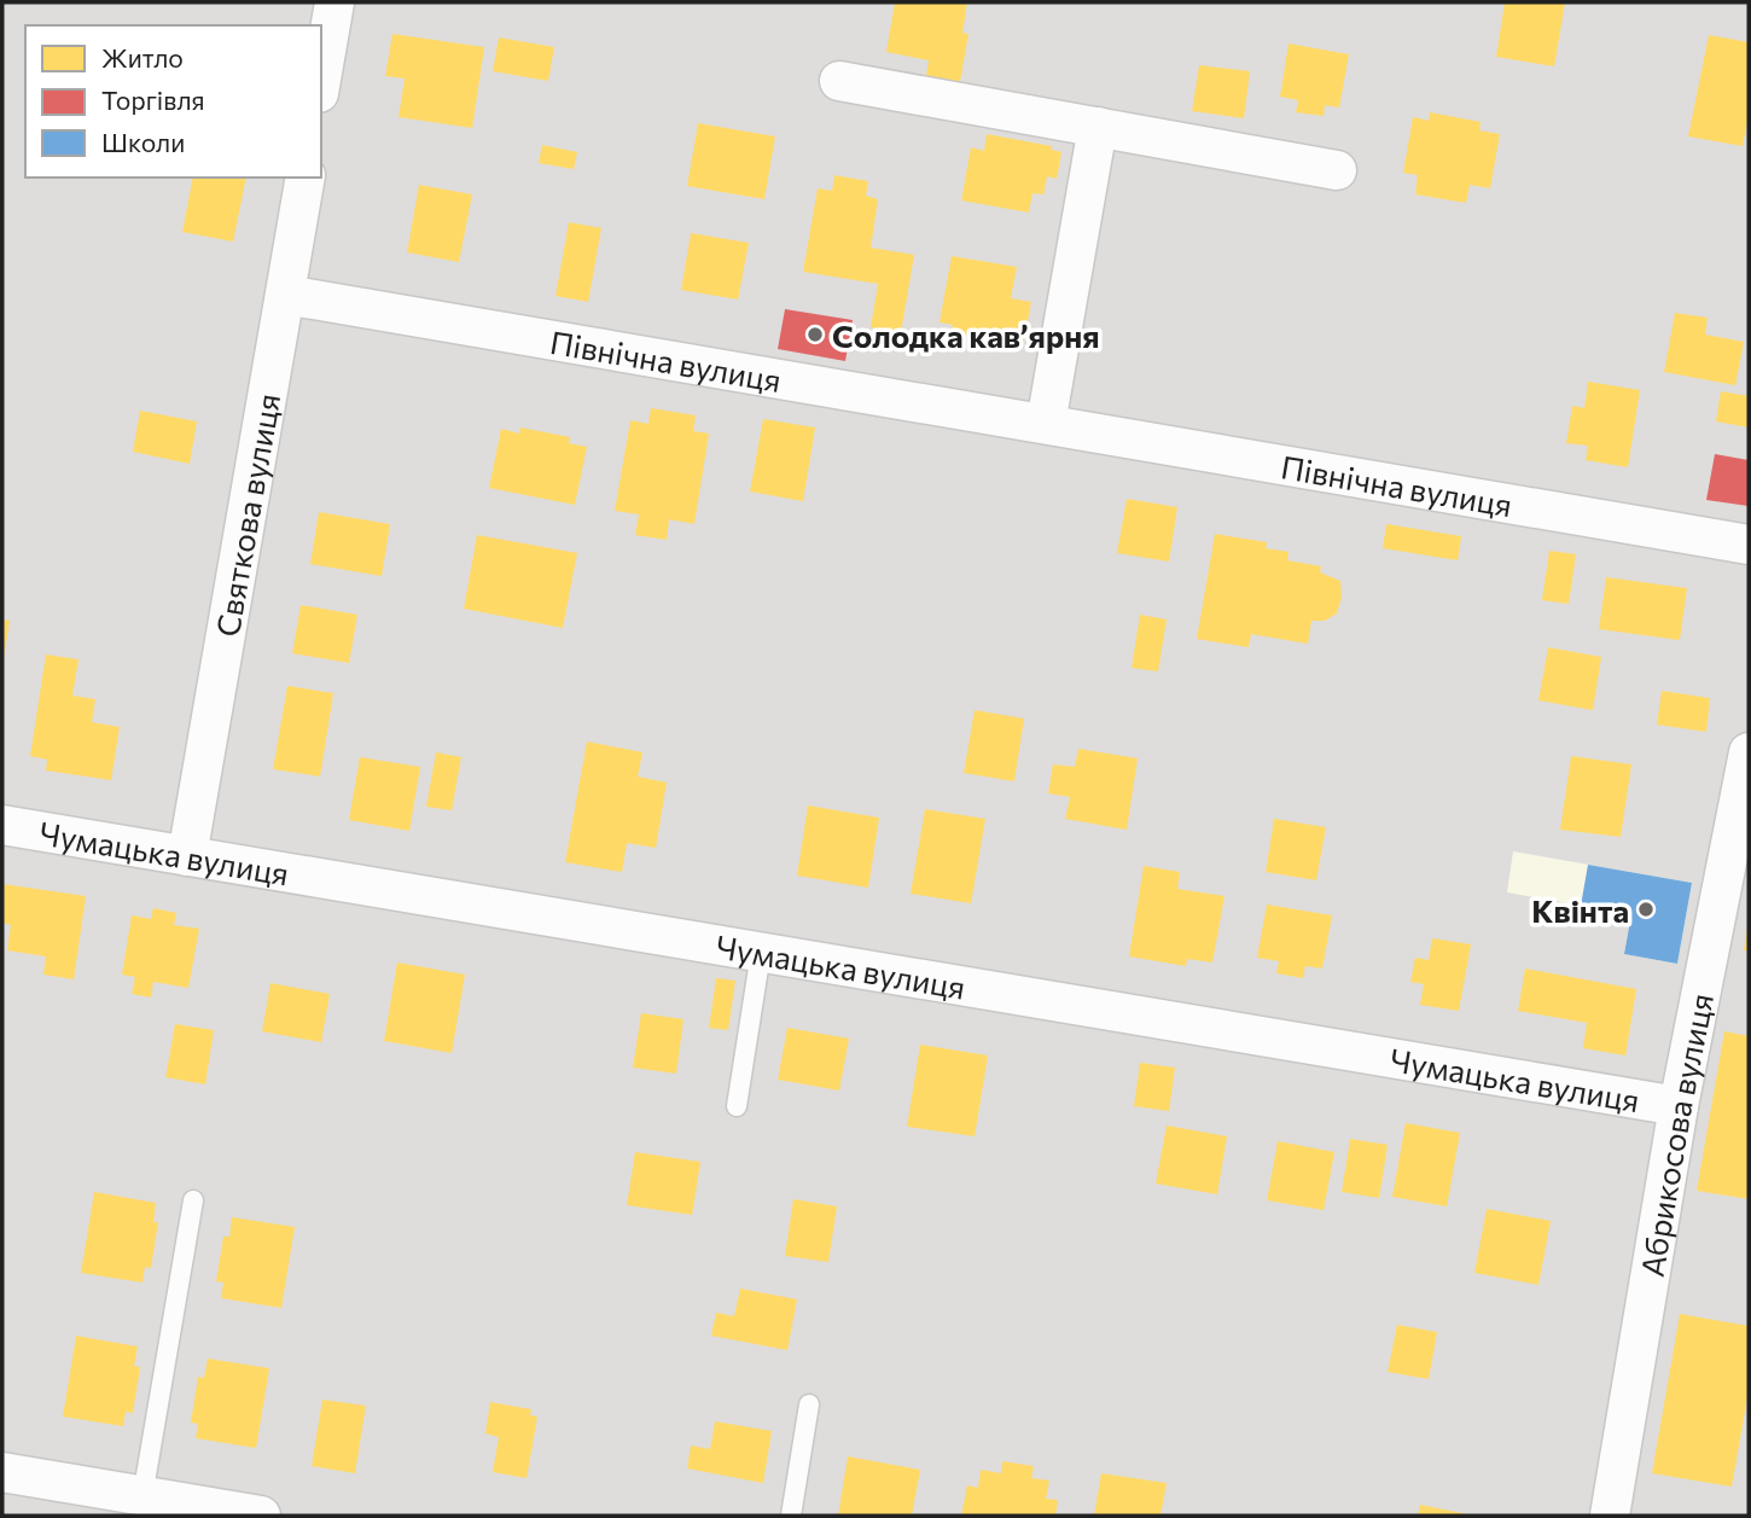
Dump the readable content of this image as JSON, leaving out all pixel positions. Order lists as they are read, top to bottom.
{
  "streets": {
    "street": [
      "Північна вулиця",
      "Святкова вулиця",
      "Чумацька вулиця",
      "Абрикосова вулиця"
    ]
  },
  "crossings": [
    ["Північна вулиця", "Святкова вулиця"],
    ["Святкова вулиця", "Чумацька вулиця"],
    ["Чумацька вулиця", "Абрикосова вулиця"]
  ],
  "places": ["Солодка кав’ярня", "Квінта"],
  "legend": ["Житло", "Торгівля", "Школи"]
}
